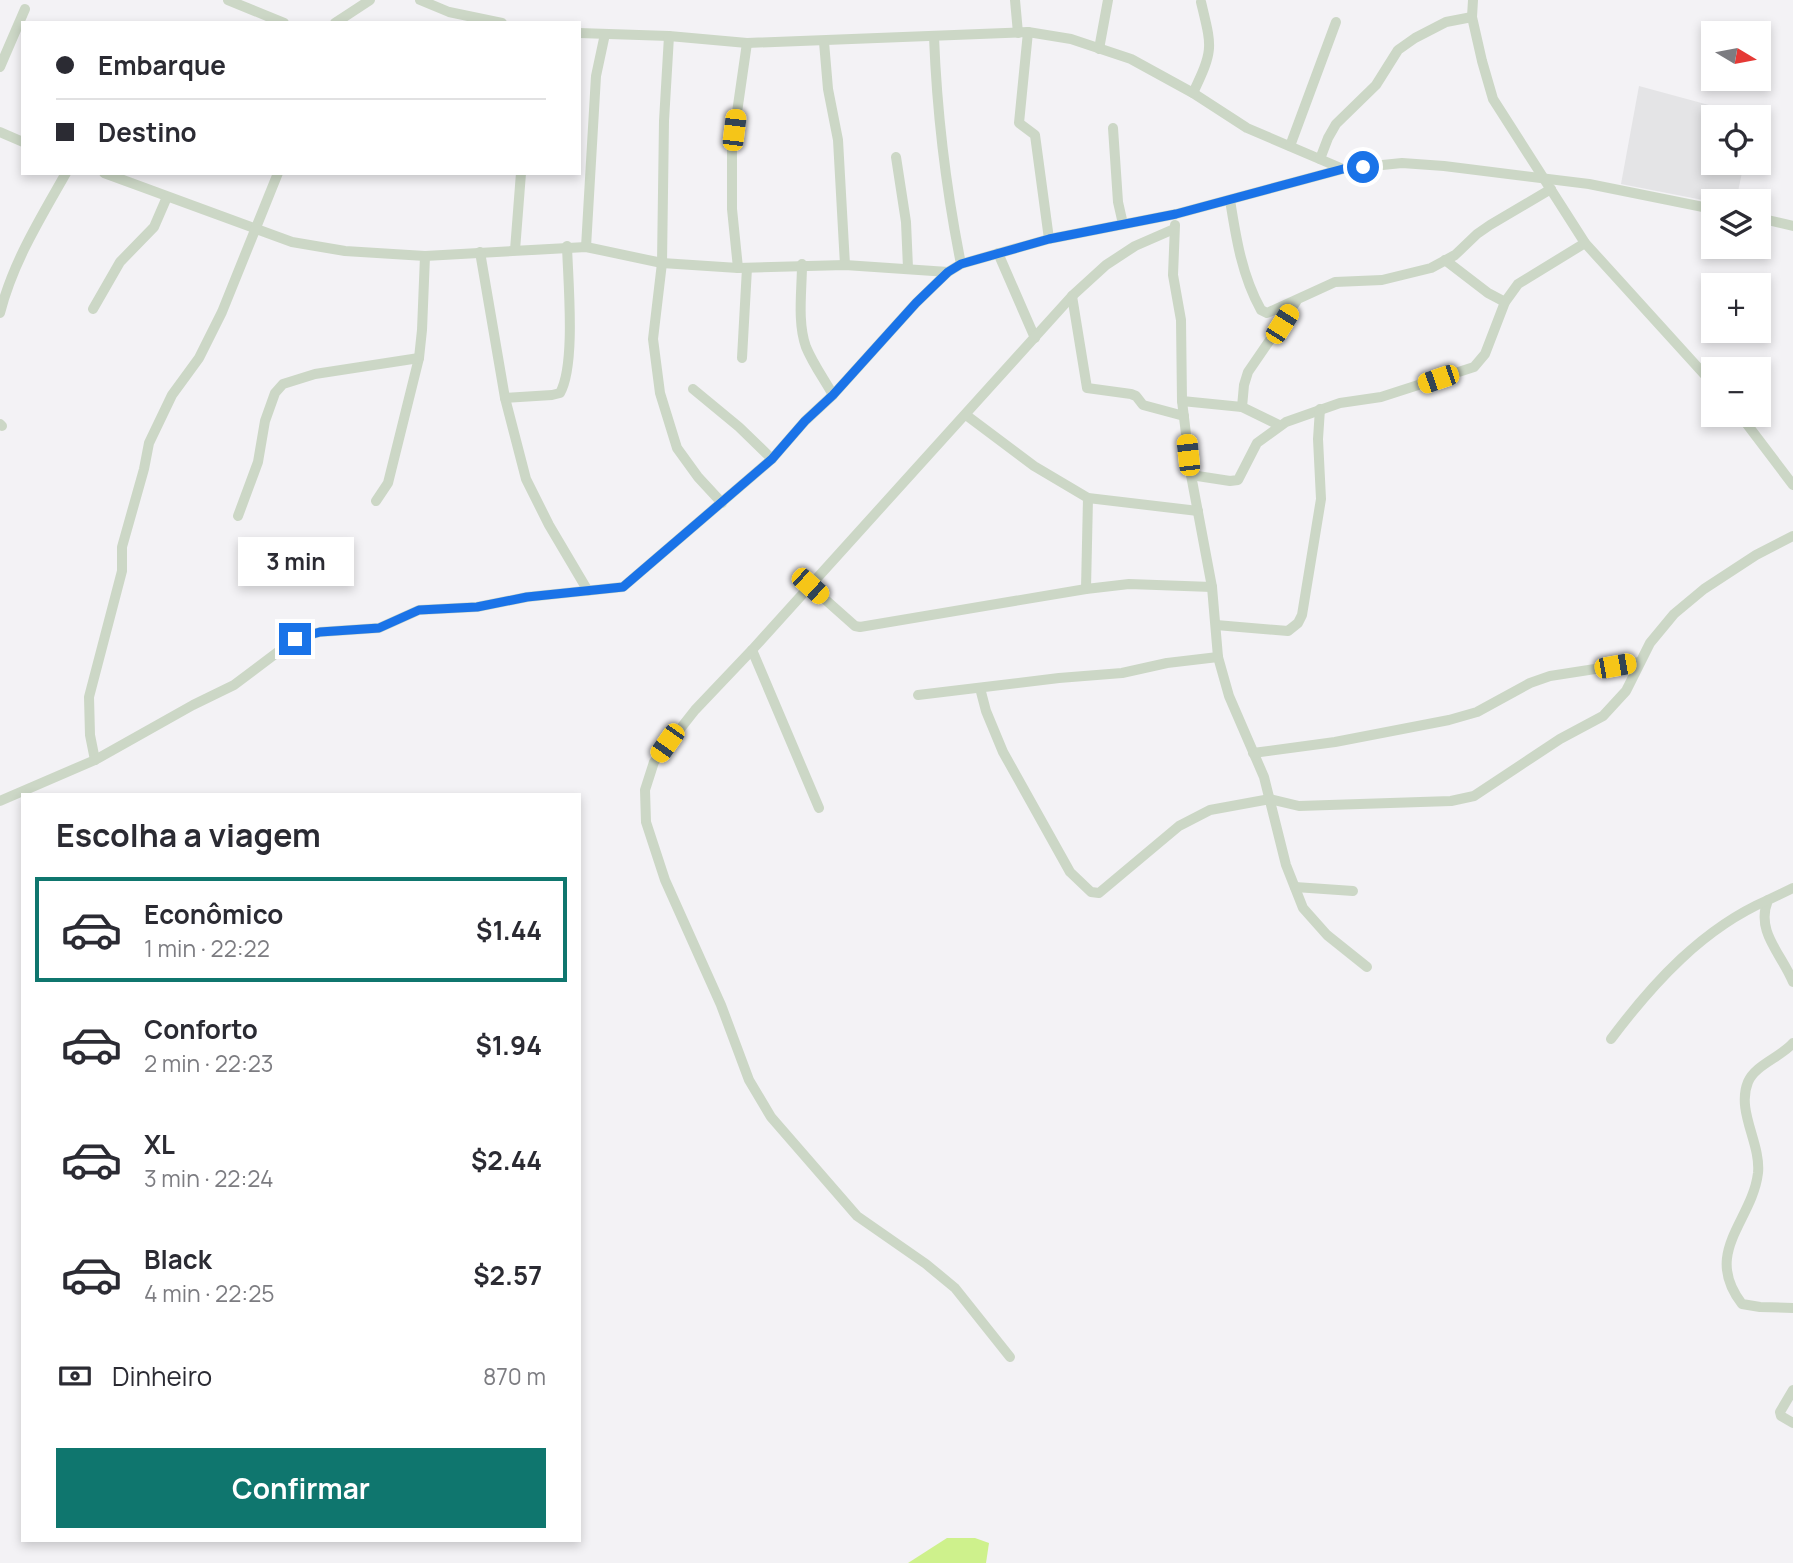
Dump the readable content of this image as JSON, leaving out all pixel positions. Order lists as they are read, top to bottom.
{
  "north": "right",
  "page": {
    "map_buttons": ["+", "−"],
    "banner": ["Embarque", "Destino"],
    "bubble": "3 min",
    "heading": "Escolha a viagem",
    "list": [
      {
        "name": "Econômico",
        "note": "1 min · 22:22",
        "value": "$1.44"
      },
      {
        "name": "Conforto",
        "note": "2 min · 22:23",
        "value": "$1.94"
      },
      {
        "name": "XL",
        "note": "3 min · 22:24",
        "value": "$2.44"
      },
      {
        "name": "Black",
        "note": "4 min · 22:25",
        "value": "$2.57"
      }
    ],
    "pay": ["Dinheiro", "870 m"],
    "buttons": "Confirmar"
  }
}
